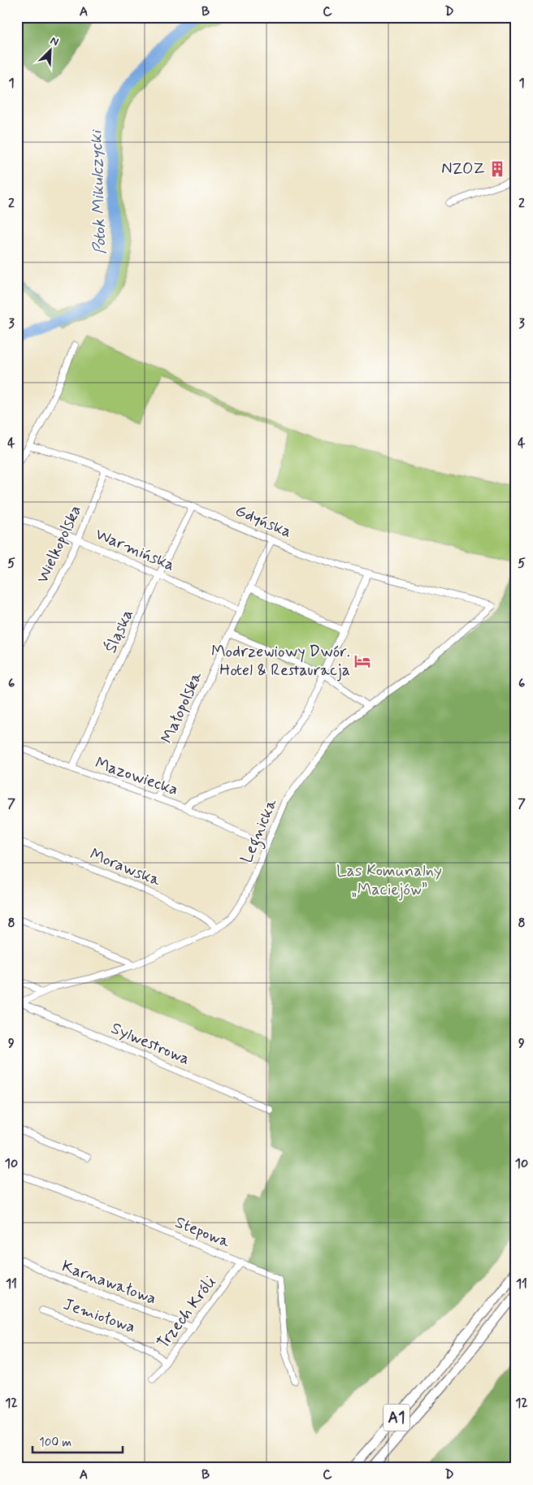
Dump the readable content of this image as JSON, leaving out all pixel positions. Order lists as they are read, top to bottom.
{
  "streets": {
    "highway": ["A1"],
    "street": [
      "Gdyńska",
      "Wielkopolska",
      "Warmińska",
      "Śląska",
      "Małopolska",
      "Mazowiecka",
      "Legnicka",
      "Morawska",
      "Sylwestrowa",
      "Stepowa",
      "Karnawałowa",
      "Trzech Króli",
      "Jemiołowa"
    ]
  },
  "crossings": [
    ["Gdyńska", "Wielkopolska"],
    ["Gdyńska", "Śląska"],
    ["Gdyńska", "Małopolska"],
    ["Gdyńska", "Mazowiecka"],
    ["Gdyńska", "Legnicka"],
    ["Wielkopolska", "Warmińska"],
    ["Warmińska", "Śląska"],
    ["Warmińska", "Małopolska"],
    ["Śląska", "Mazowiecka"],
    ["Małopolska", "Mazowiecka"],
    ["Legnicka", "Morawska"],
    ["Legnicka", "Sylwestrowa"],
    ["Stepowa", "Trzech Króli"],
    ["Karnawałowa", "Trzech Króli"],
    ["Trzech Króli", "Jemiołowa"]
  ],
  "water": ["Potok Mikulczycki"],
  "parks": ["Las Komunalny „Maciejów”"],
  "places": {
    "building": ["NZOZ"],
    "hotel": ["Modrzewiowy Dwór. Hotel & Restauracja"]
  },
  "scale_bar": "100 m",
  "north": "top right",
  "grid": {
    "columns": [
      "A",
      "B",
      "C",
      "D"
    ],
    "rows": [
      "1",
      "2",
      "3",
      "4",
      "5",
      "6",
      "7",
      "8",
      "9",
      "10",
      "11",
      "12"
    ]
  }
}
